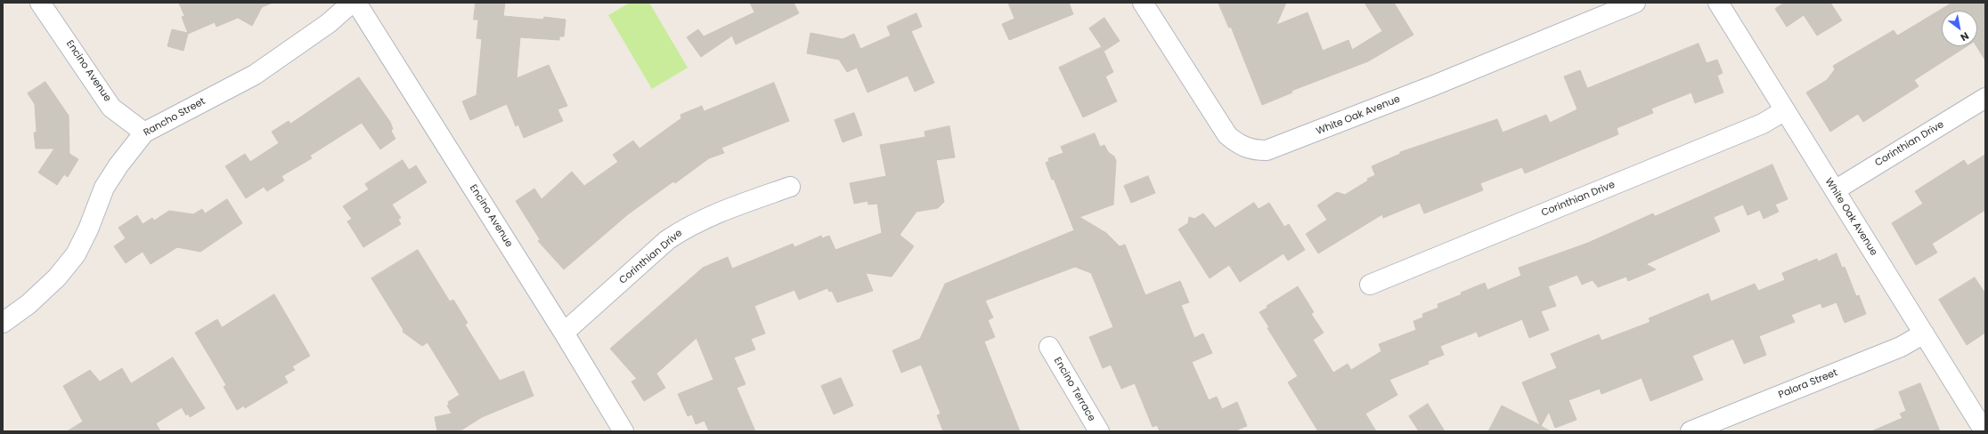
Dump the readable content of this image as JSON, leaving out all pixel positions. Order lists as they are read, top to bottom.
{
  "streets": {
    "street": [
      "Encino Avenue",
      "White Oak Avenue",
      "Rancho Street",
      "Corinthian Drive",
      "Palora Street",
      "Encino Terrace"
    ]
  },
  "crossings": [
    ["Encino Avenue", "Rancho Street"],
    ["Encino Avenue", "Corinthian Drive"],
    ["White Oak Avenue", "Corinthian Drive"],
    ["White Oak Avenue", "Palora Street"]
  ],
  "north": "bottom right"
}
